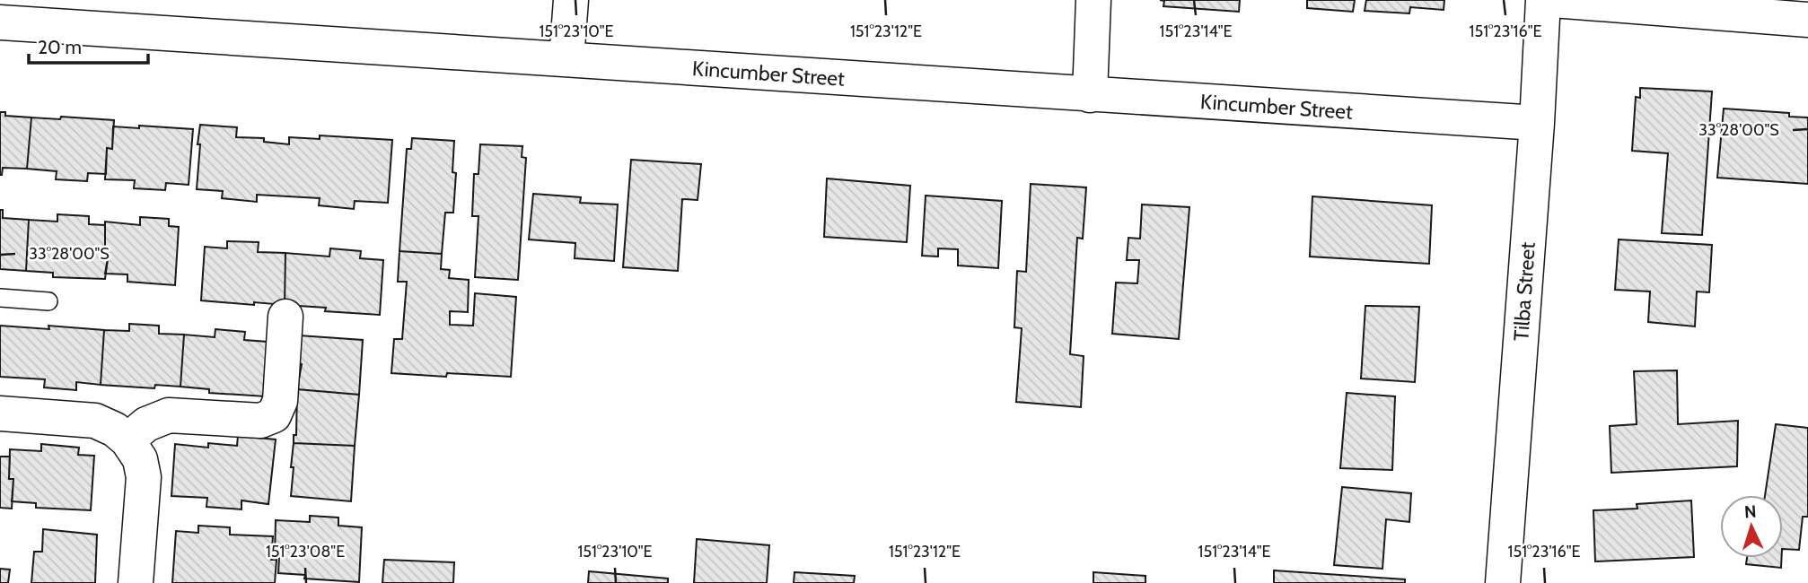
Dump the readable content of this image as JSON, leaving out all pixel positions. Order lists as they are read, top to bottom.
{
  "streets": {
    "street": ["Kincumber Street", "Tilba Street"]
  },
  "crossings": [
    ["Kincumber Street", "Tilba Street"]
  ],
  "scale_bar": "20 m",
  "north": "top",
  "coordinates": [
    "151°23'10\"E",
    "151°23'12\"E",
    "151°23'14\"E",
    "151°23'16\"E",
    "33°28'00\"S",
    "151°23'08\"E"
  ]
}
